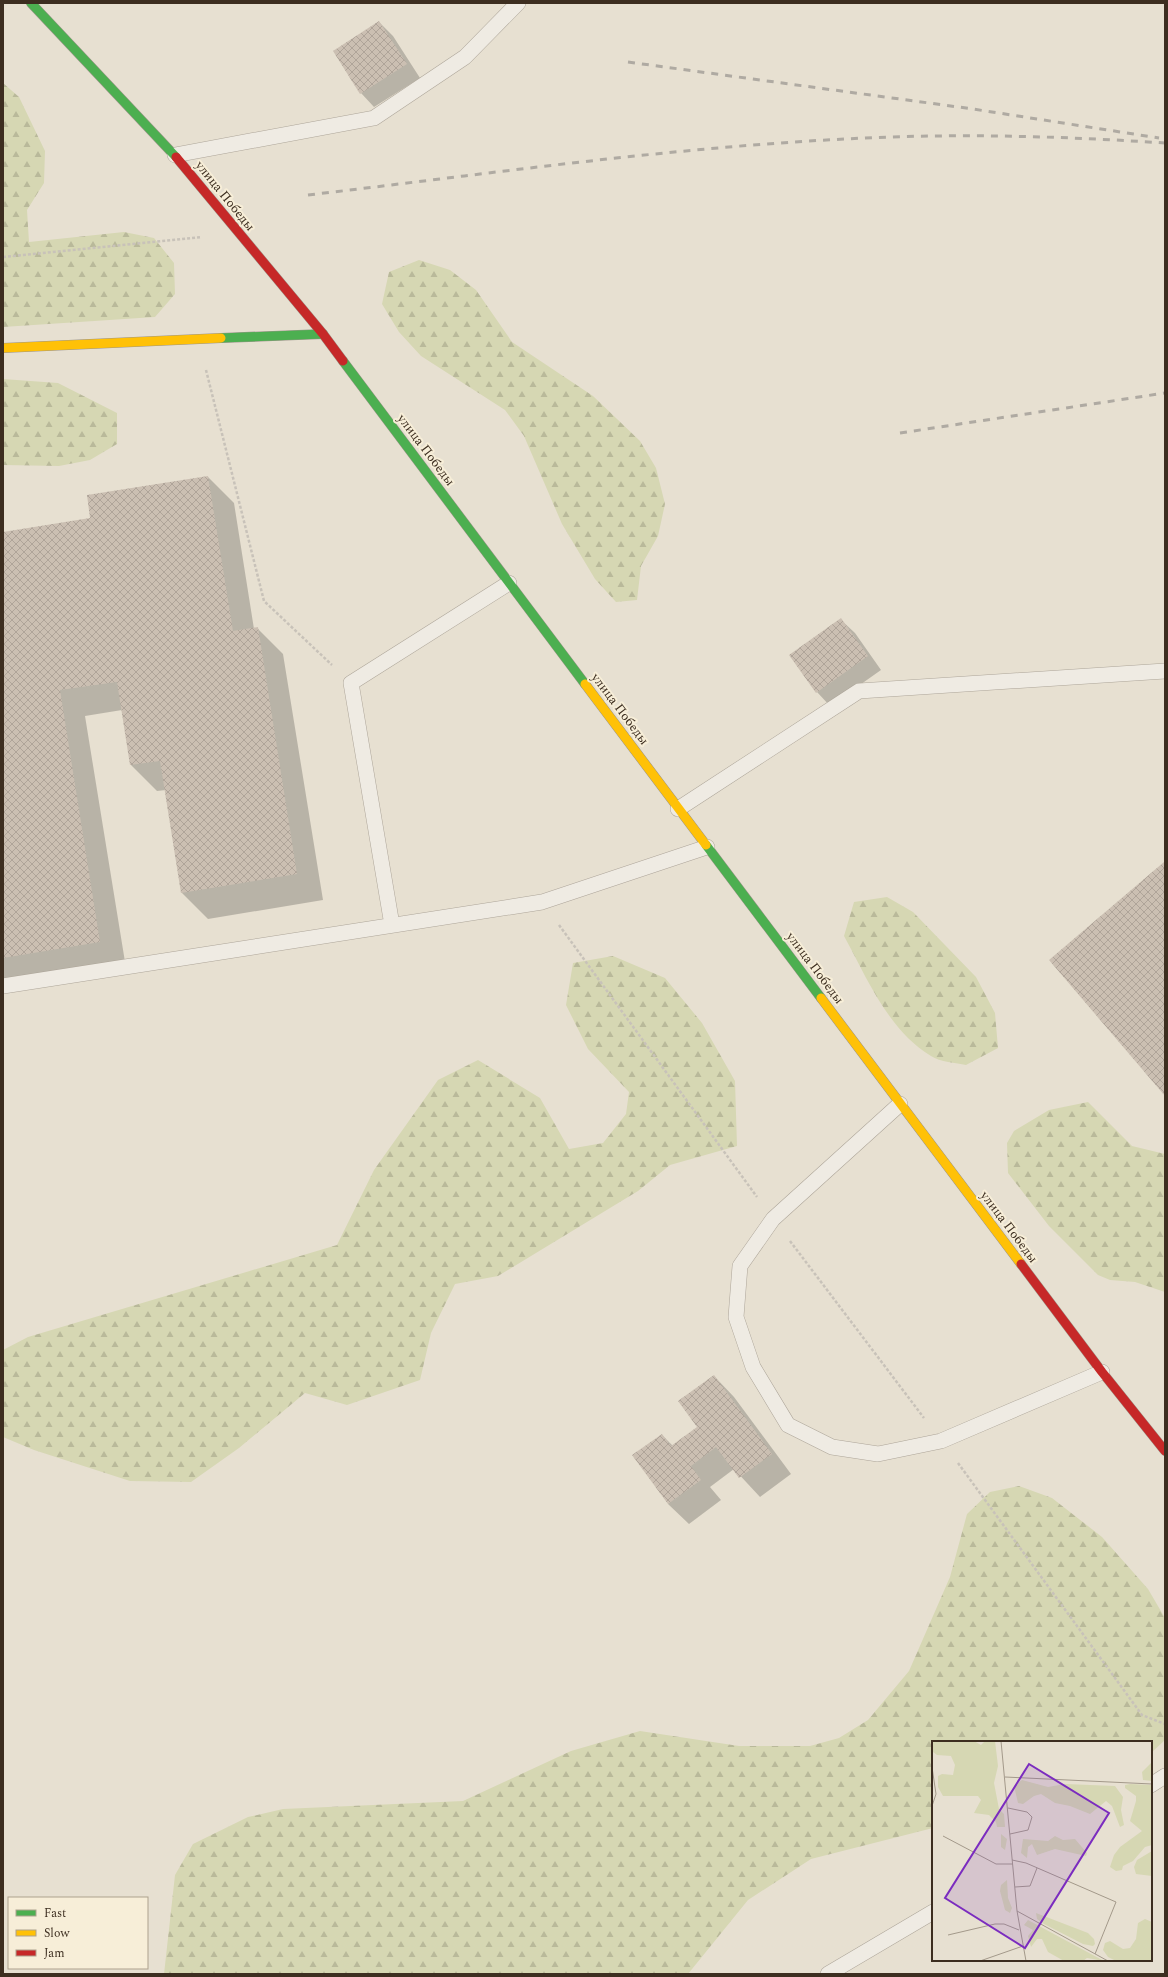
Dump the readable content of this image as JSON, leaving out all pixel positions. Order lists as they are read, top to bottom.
{
  "streets": {
    "main road": ["улица Победы"]
  },
  "legend": ["Fast", "Slow", "Jam"]
}
